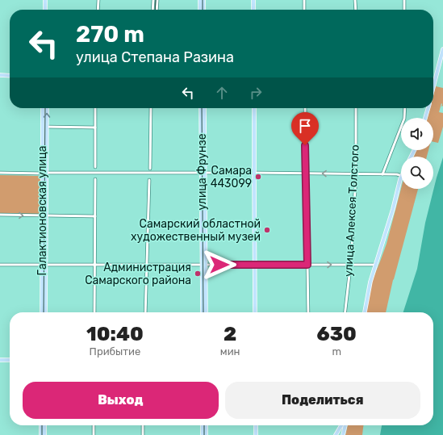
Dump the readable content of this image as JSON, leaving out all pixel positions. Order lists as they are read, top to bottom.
{
  "streets": {
    "main road": ["улица Фрунзе", "Галактионовская улица"],
    "street": ["улица Алексея Толстого"]
  },
  "places": ["Самара 443099", "Самарский областной художественный музей", "Администрация Самарского района"],
  "page": {
    "turn": ["270 m", "улица Степана Разина"],
    "eta": [
      "10:40",
      "Прибытие",
      "2",
      "мин",
      "630",
      "m"
    ],
    "buttons": ["Выход", "Поделиться"]
  }
}
